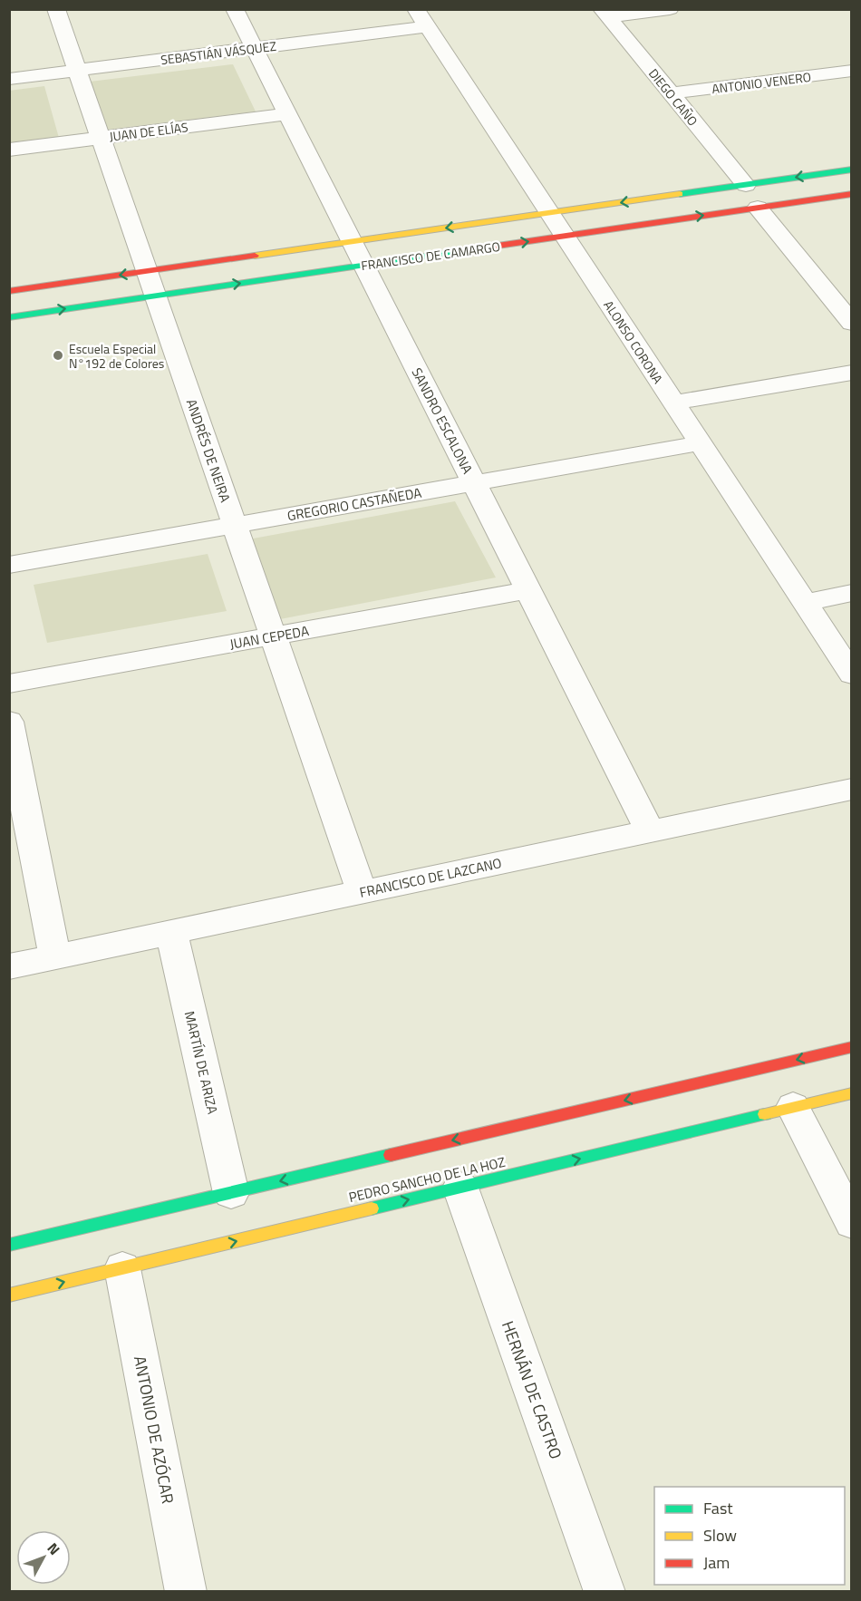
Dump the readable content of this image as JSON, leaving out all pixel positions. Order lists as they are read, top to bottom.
{
  "streets": {
    "street": [
      "SEBASTIÁN VÁSQUEZ",
      "ANTONIO VENERO",
      "DIEGO CAÑO",
      "JUAN DE ELÍAS",
      "FRANCISCO DE CAMARGO",
      "ALONSO CORONA",
      "SANDRO ESCALONA",
      "ANDRÉS DE NEIRA",
      "GREGORIO CASTAÑEDA",
      "JUAN CEPEDA",
      "FRANCISCO DE LAZCANO",
      "MARTÍN DE ARIZA",
      "PEDRO SANCHO DE LA HOZ",
      "HERNÁN DE CASTRO",
      "ANTONIO DE AZÓCAR"
    ]
  },
  "crossings": [
    ["SEBASTIÁN VÁSQUEZ", "ALONSO CORONA"],
    ["SEBASTIÁN VÁSQUEZ", "SANDRO ESCALONA"],
    ["SEBASTIÁN VÁSQUEZ", "ANDRÉS DE NEIRA"],
    ["ANTONIO VENERO", "DIEGO CAÑO"],
    ["DIEGO CAÑO", "FRANCISCO DE CAMARGO"],
    ["JUAN DE ELÍAS", "SANDRO ESCALONA"],
    ["JUAN DE ELÍAS", "ANDRÉS DE NEIRA"],
    ["FRANCISCO DE CAMARGO", "ALONSO CORONA"],
    ["FRANCISCO DE CAMARGO", "SANDRO ESCALONA"],
    ["FRANCISCO DE CAMARGO", "ANDRÉS DE NEIRA"],
    ["ALONSO CORONA", "GREGORIO CASTAÑEDA"],
    ["SANDRO ESCALONA", "GREGORIO CASTAÑEDA"],
    ["SANDRO ESCALONA", "JUAN CEPEDA"],
    ["SANDRO ESCALONA", "FRANCISCO DE LAZCANO"],
    ["ANDRÉS DE NEIRA", "GREGORIO CASTAÑEDA"],
    ["ANDRÉS DE NEIRA", "JUAN CEPEDA"],
    ["ANDRÉS DE NEIRA", "FRANCISCO DE LAZCANO"],
    ["FRANCISCO DE LAZCANO", "MARTÍN DE ARIZA"],
    ["PEDRO SANCHO DE LA HOZ", "HERNÁN DE CASTRO"],
    ["PEDRO SANCHO DE LA HOZ", "ANTONIO DE AZÓCAR"]
  ],
  "places": ["Escuela Especial N°192 de Colores"],
  "legend": ["Fast", "Slow", "Jam"],
  "north": "top right"
}
